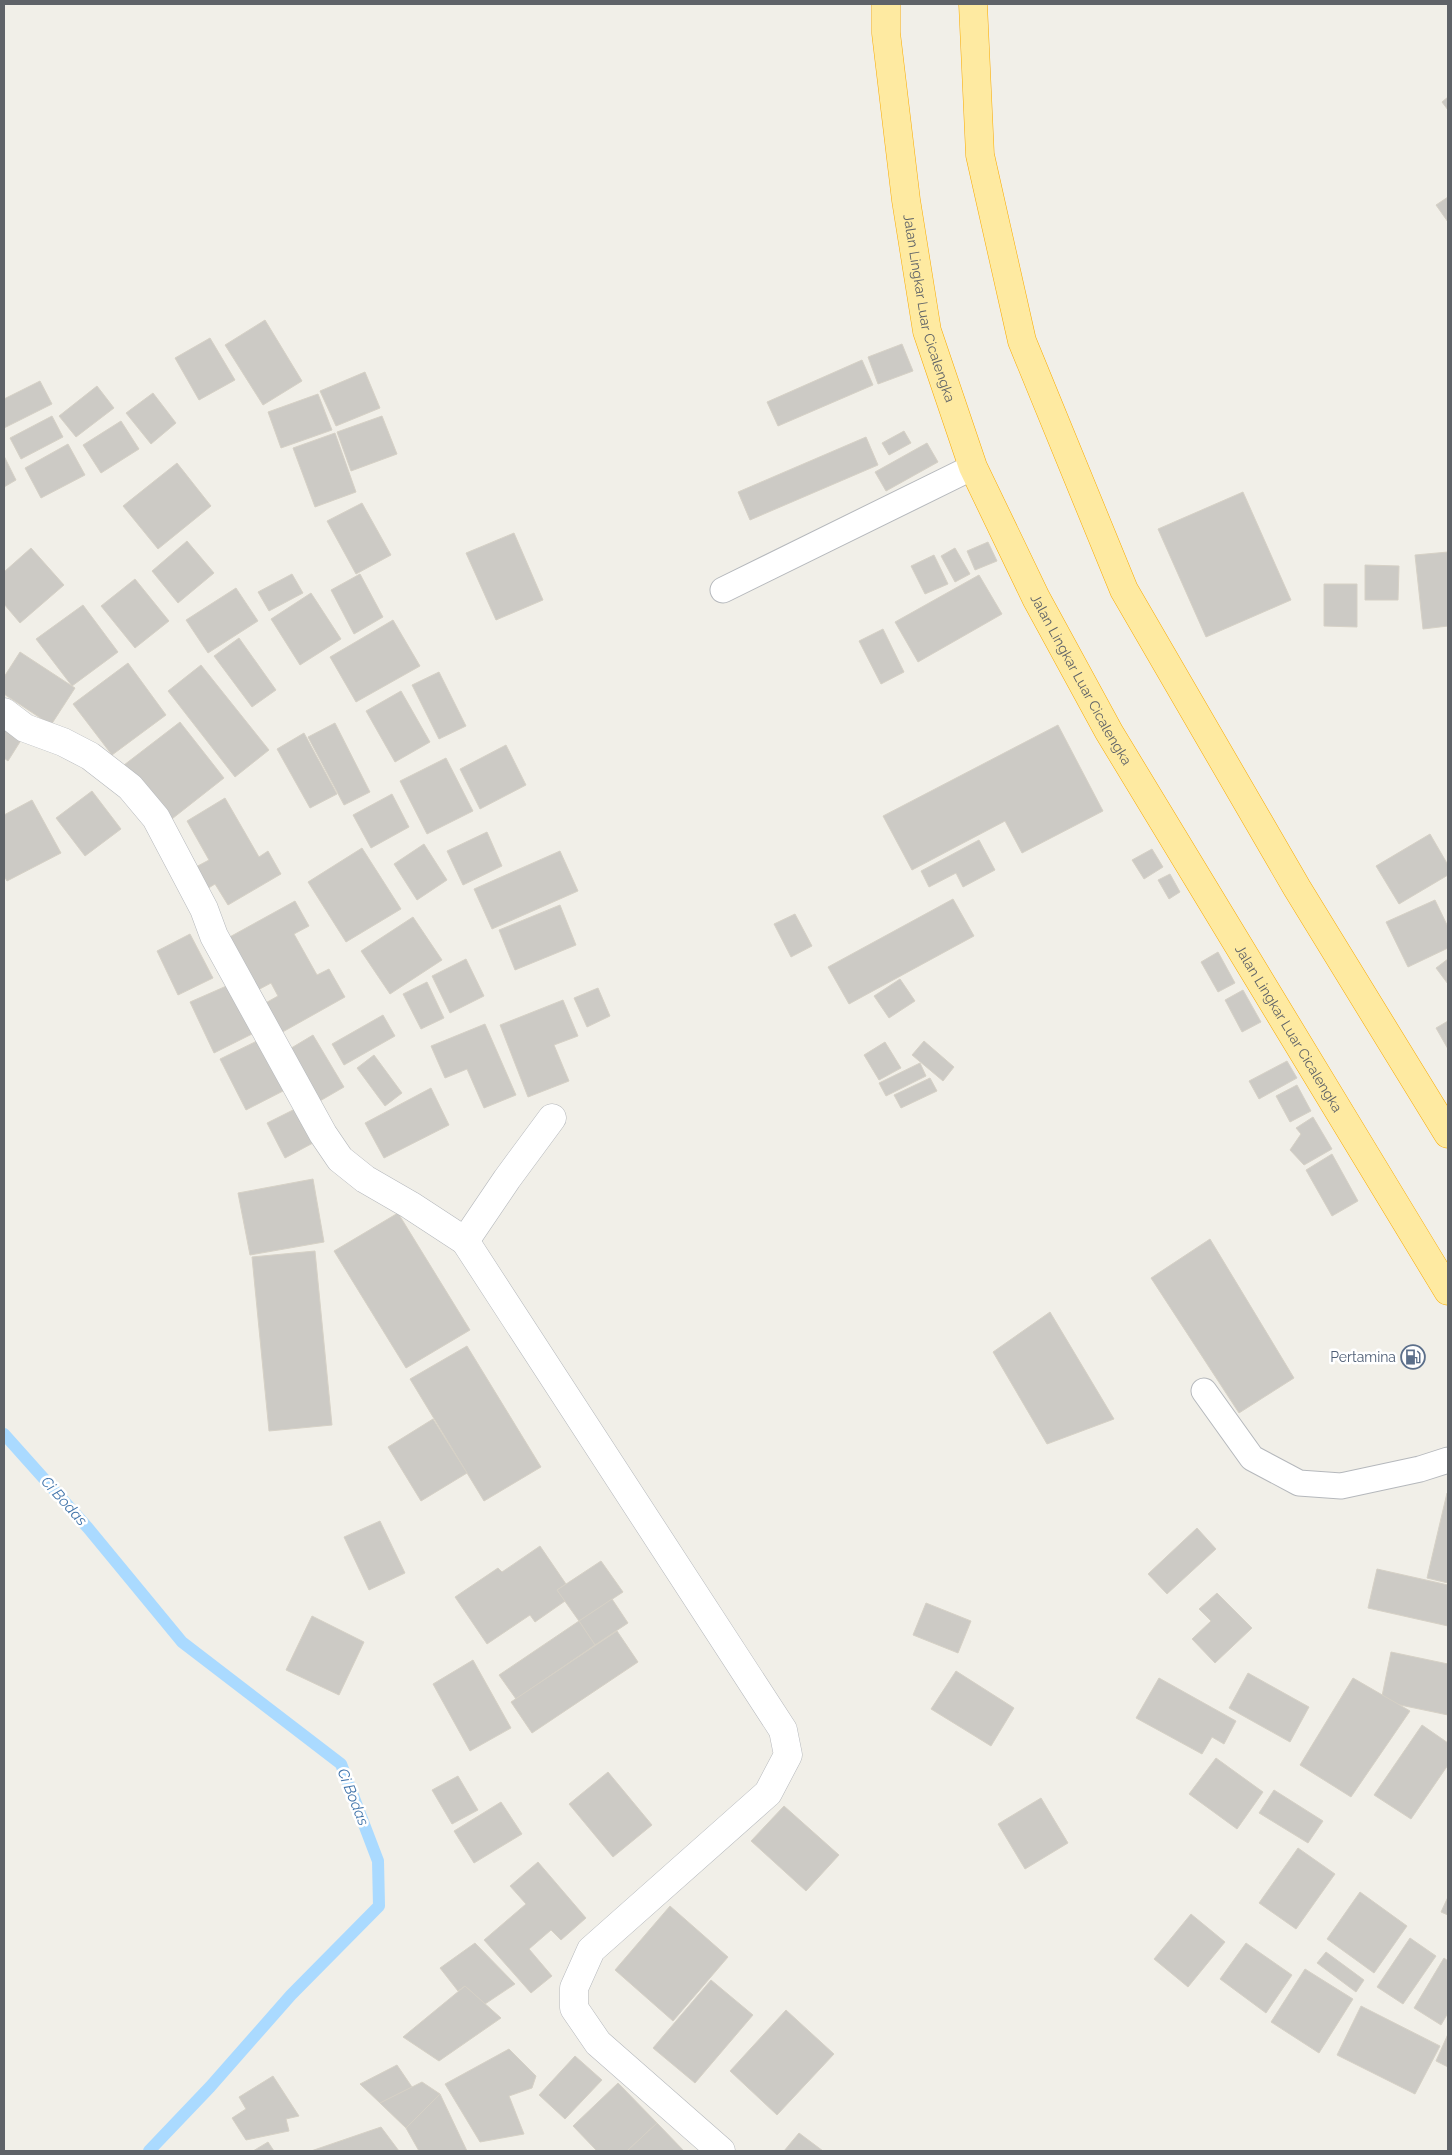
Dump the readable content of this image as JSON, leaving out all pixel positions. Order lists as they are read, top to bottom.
{
  "streets": {
    "highway": ["Jalan Lingkar Luar Cicalengka"]
  },
  "water": ["Ci Bodas"],
  "places": {
    "fuel station": ["Pertamina"]
  }
}
